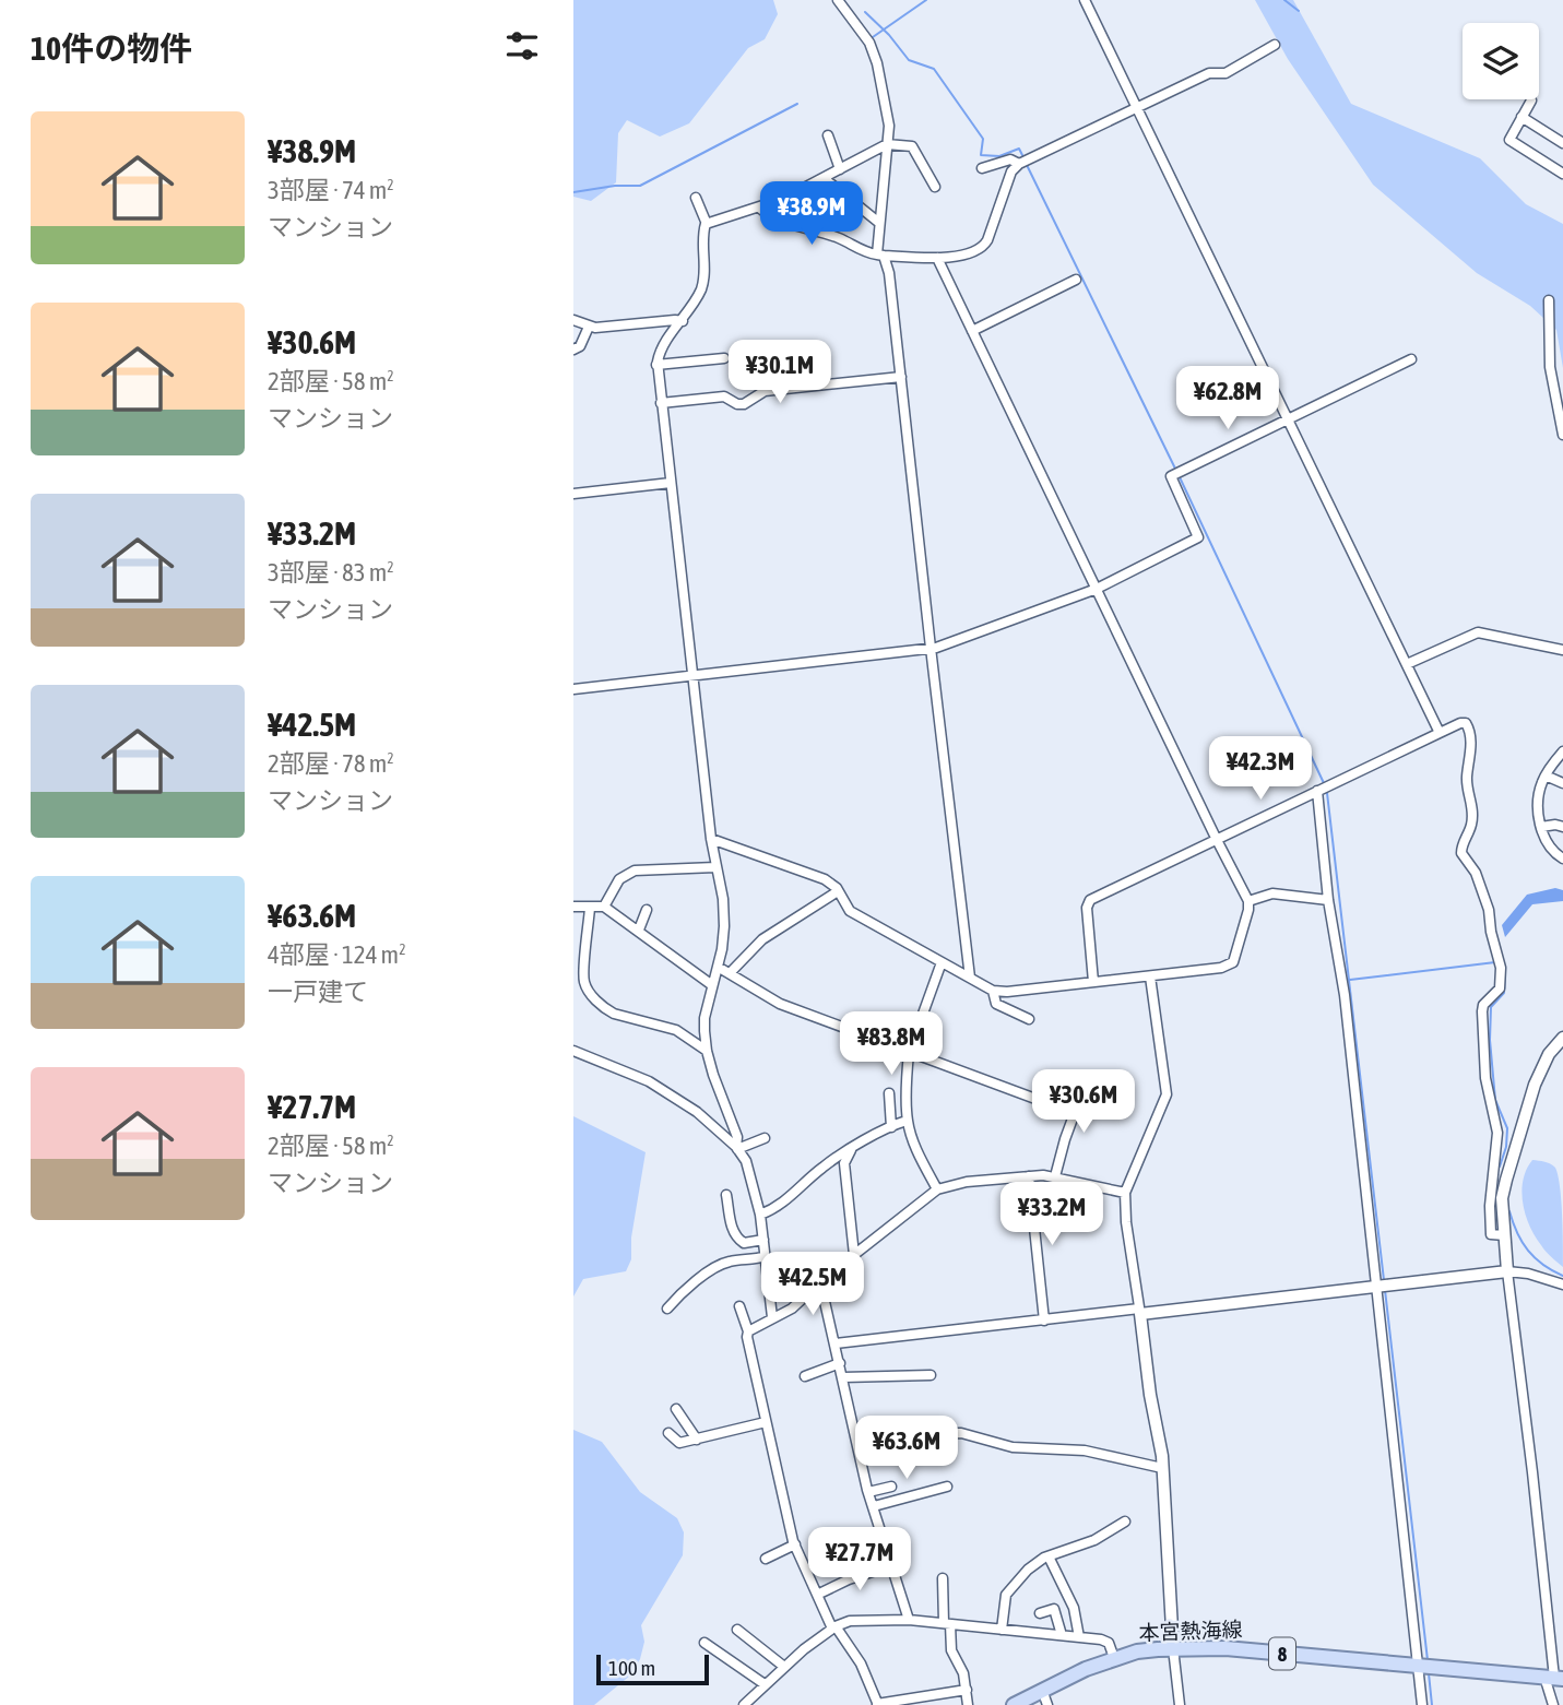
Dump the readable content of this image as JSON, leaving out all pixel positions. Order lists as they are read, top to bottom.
{
  "streets": {
    "main road": ["本宮熱海線", "8"]
  },
  "scale_bar": "100 m",
  "page": {
    "heading": "10件の物件",
    "list": [
      {
        "name": "¥38.9M",
        "note": "3部屋 · 74 m² · マンション"
      },
      {
        "name": "¥30.6M",
        "note": "2部屋 · 58 m² · マンション"
      },
      {
        "name": "¥33.2M",
        "note": "3部屋 · 83 m² · マンション"
      },
      {
        "name": "¥42.5M",
        "note": "2部屋 · 78 m² · マンション"
      },
      {
        "name": "¥63.6M",
        "note": "4部屋 · 124 m² · 一戸建て"
      },
      {
        "name": "¥27.7M",
        "note": "2部屋 · 58 m² · マンション"
      }
    ],
    "price": [
      "¥38.9M",
      "¥30.1M",
      "¥62.8M",
      "¥42.3M",
      "¥83.8M",
      "¥30.6M",
      "¥33.2M",
      "¥42.5M",
      "¥63.6M",
      "¥27.7M"
    ],
    "scale": "100 m"
  }
}
